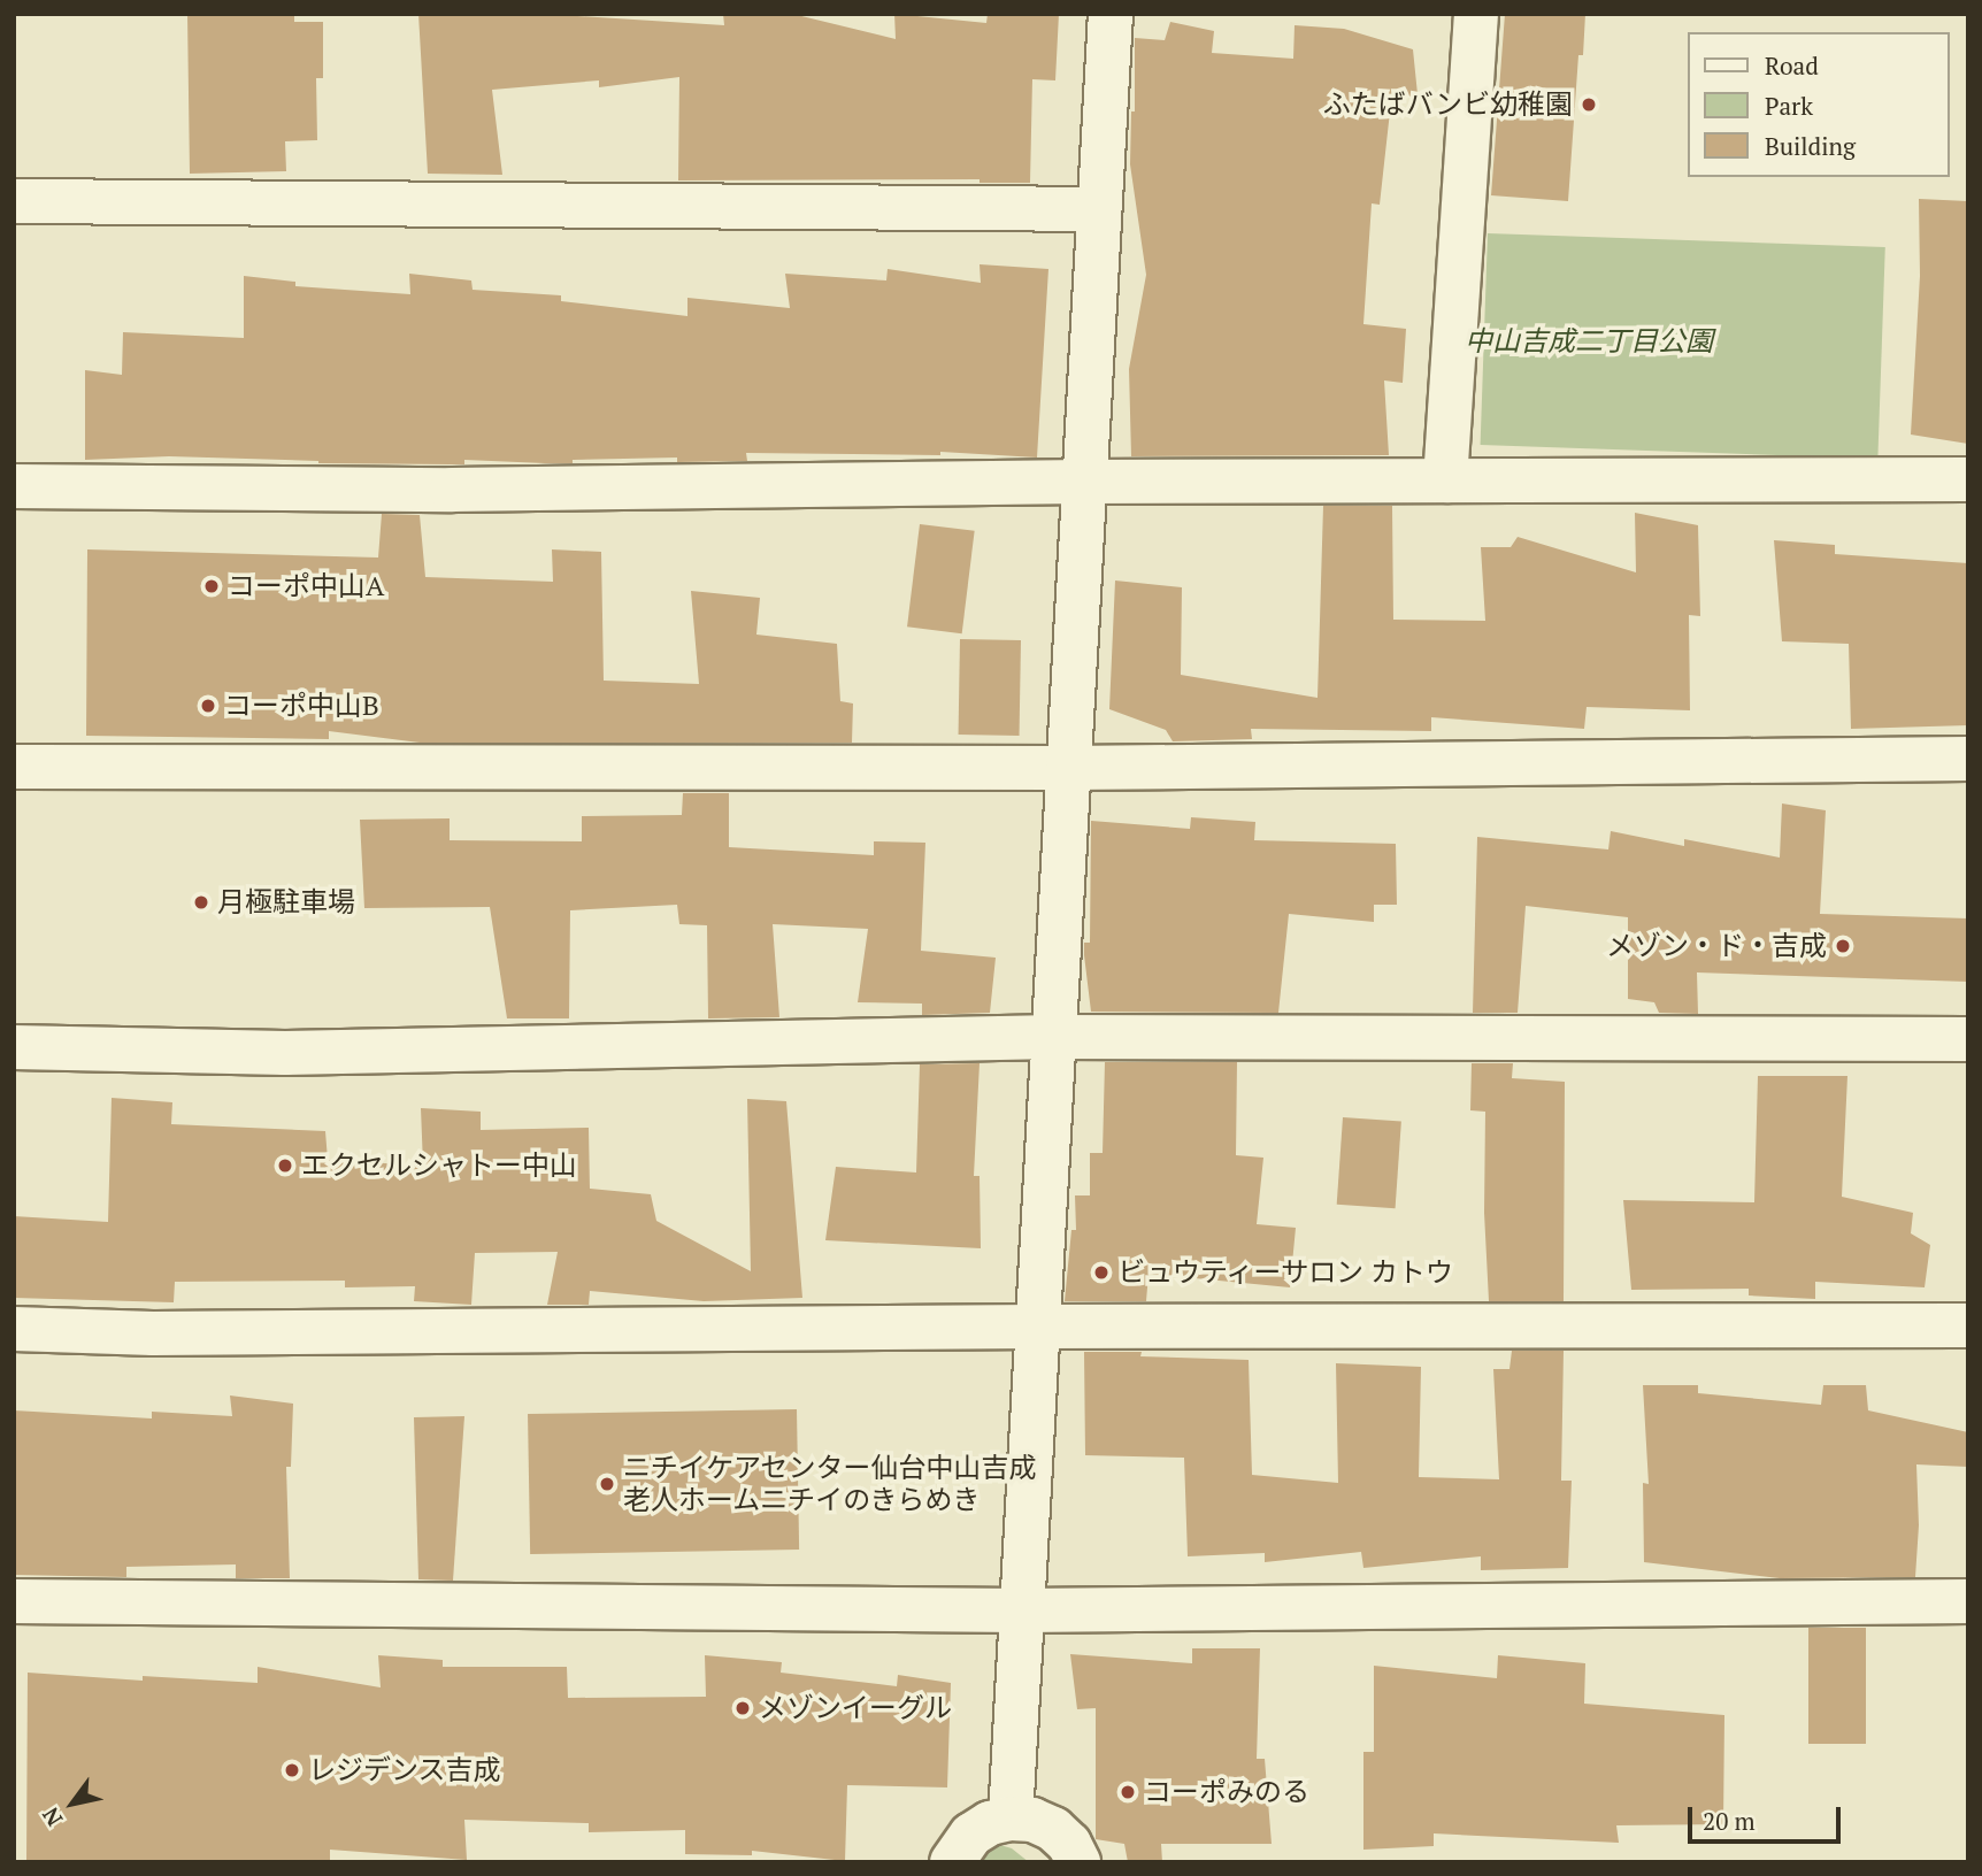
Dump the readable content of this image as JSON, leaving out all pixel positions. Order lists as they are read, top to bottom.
{
  "parks": ["中山吉成二丁目公園"],
  "places": [
    "ふたばバンビ幼稚園",
    "コーポ中山A",
    "コーポ中山B",
    "月極駐車場",
    "メゾン・ド・吉成",
    "エクセルシャトー中山",
    "ビュウティーサロン カトウ",
    "ニチイケアセンター仙台中山吉成 老人ホームニチイのきらめき",
    "メゾンイーグル",
    "レジデンス吉成",
    "コーポみのる"
  ],
  "legend": ["Road", "Park", "Building"],
  "scale_bar": "20 m",
  "north": "bottom left"
}
